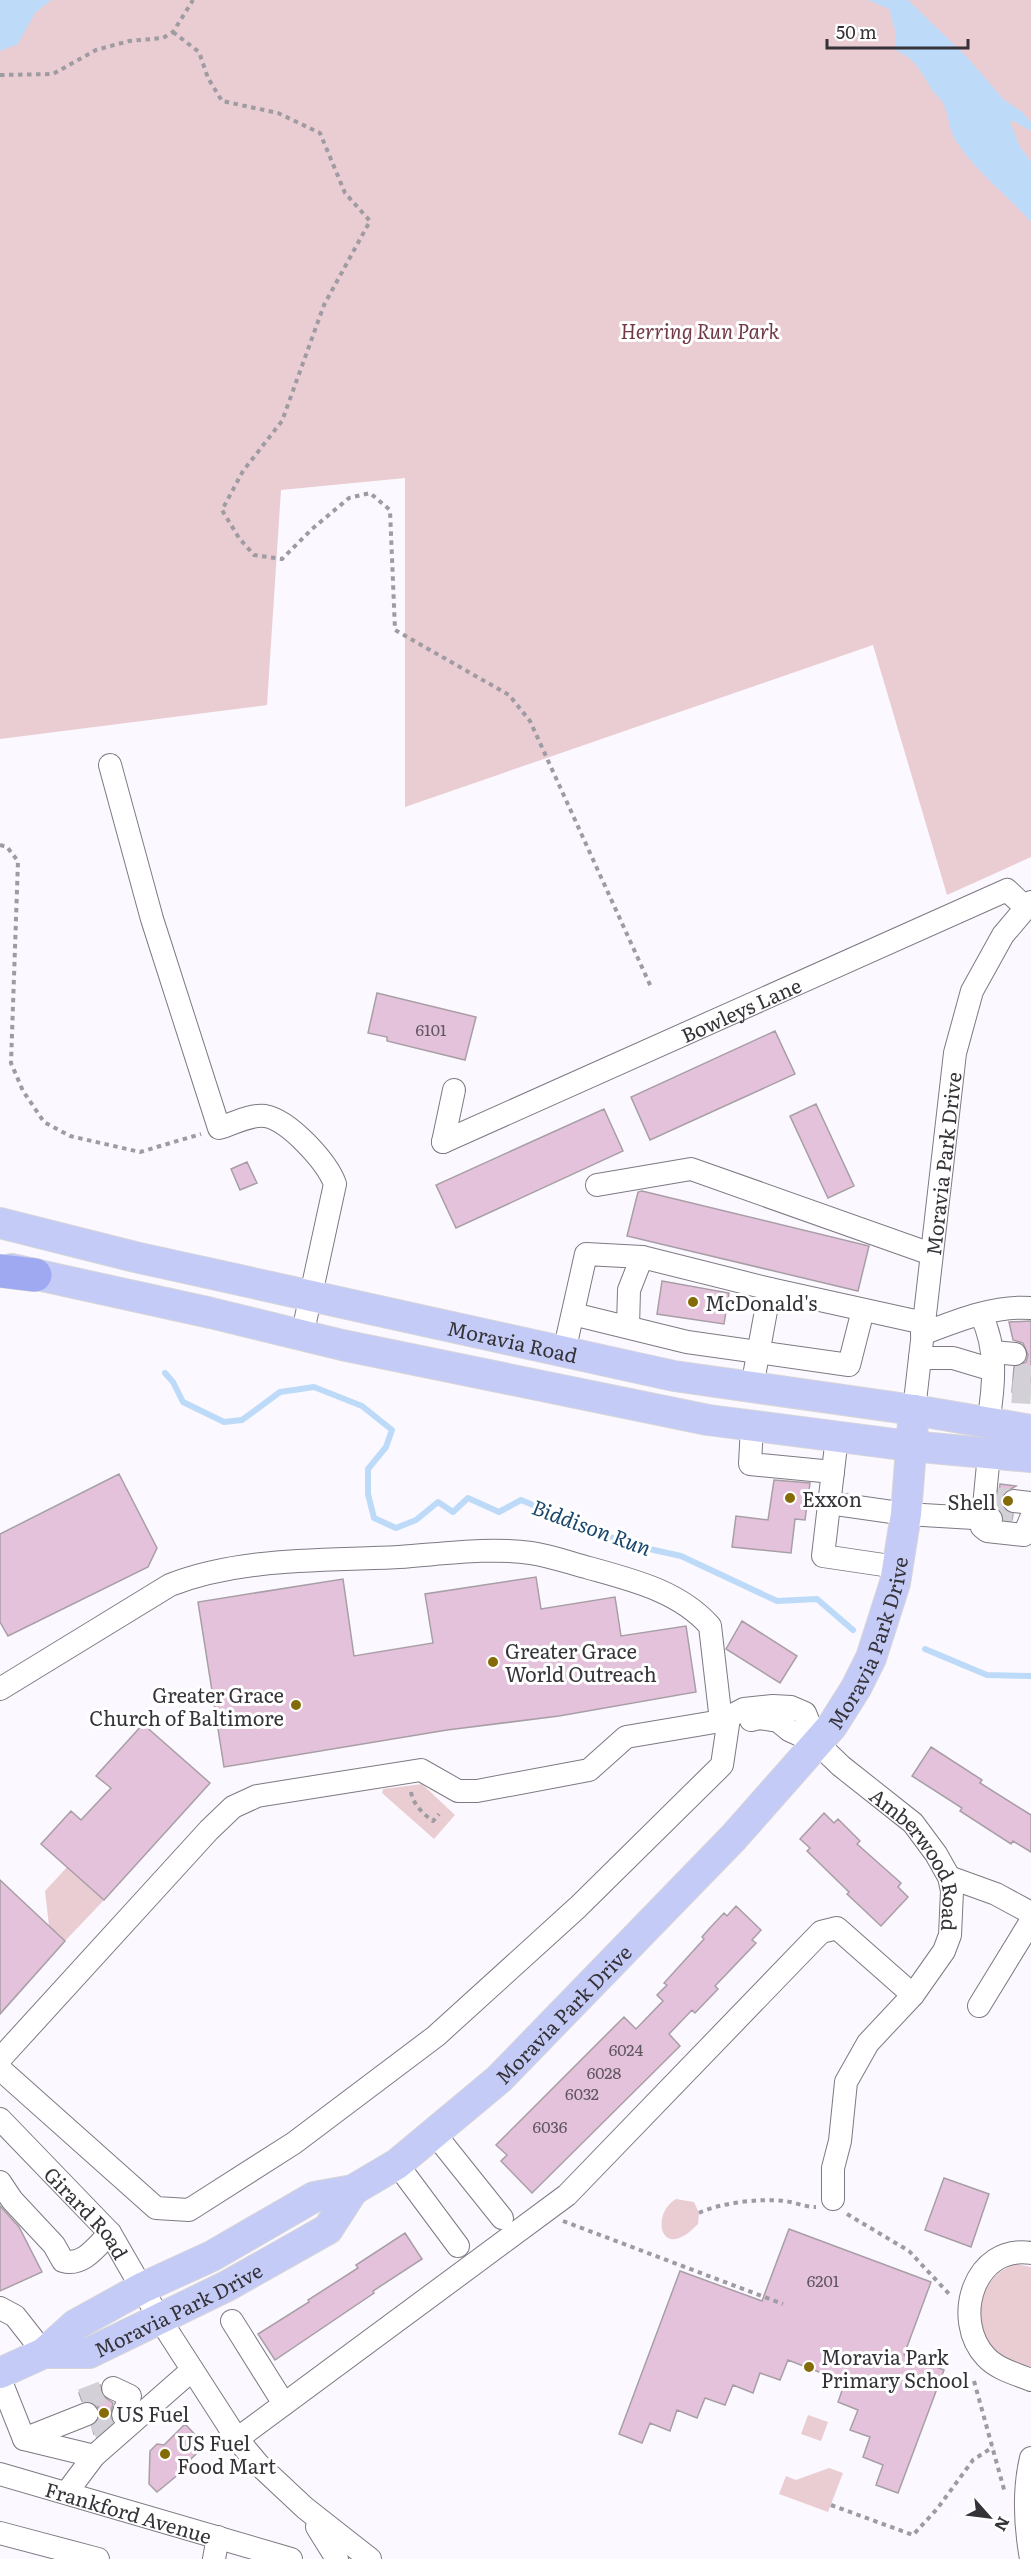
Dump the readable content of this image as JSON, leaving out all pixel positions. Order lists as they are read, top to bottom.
{
  "streets": {
    "main road": ["Moravia Park Drive", "Moravia Road"],
    "street": [
      "Bowleys Lane",
      "Amberwood Road",
      "Girard Road",
      "Frankford Avenue"
    ]
  },
  "crossings": [
    ["Bowleys Lane", "Moravia Park Drive"],
    ["Moravia Park Drive", "Moravia Road"],
    ["Moravia Park Drive", "Amberwood Road"],
    ["Moravia Park Drive", "Girard Road"]
  ],
  "water": ["Biddison Run"],
  "parks": ["Herring Run Park"],
  "places": [
    "McDonald's",
    "Exxon",
    "Shell",
    "Greater Grace World Outreach",
    "Greater Grace Church of Baltimore",
    "Moravia Park Primary School",
    "US Fuel",
    "US Fuel Food Mart"
  ],
  "house_numbers": [
    "6101",
    "6024",
    "6028",
    "6032",
    "6036",
    "6201"
  ],
  "scale_bar": "50 m",
  "north": "bottom right"
}
